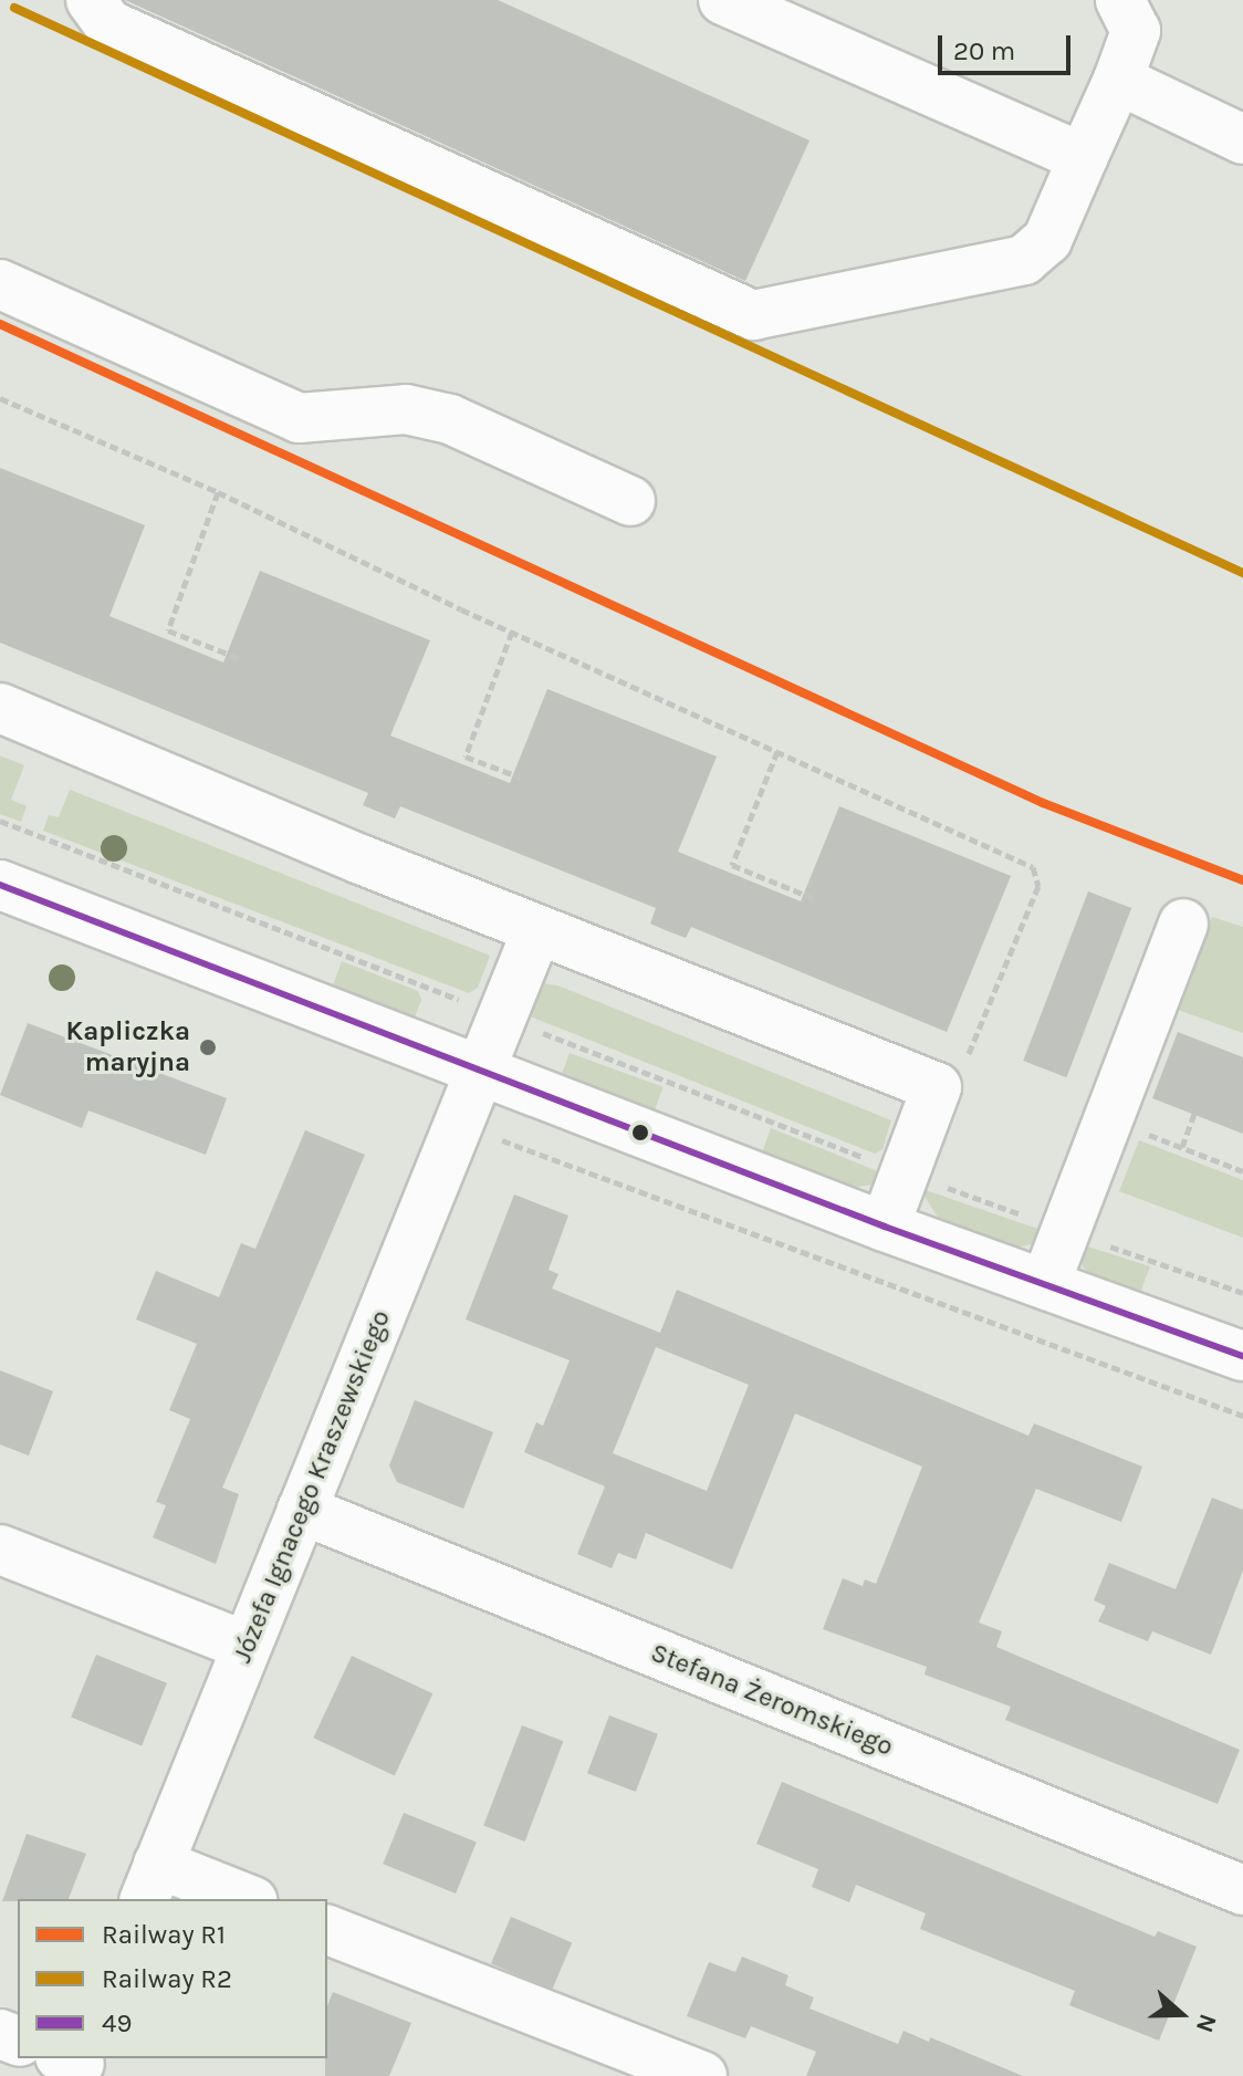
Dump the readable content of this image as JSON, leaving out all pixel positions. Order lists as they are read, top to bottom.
{
  "streets": {
    "street": ["Józefa Ignacego Kraszewskiego", "Stefana Żeromskiego"]
  },
  "crossings": [
    ["Józefa Ignacego Kraszewskiego", "Stefana Żeromskiego"]
  ],
  "places": ["Kapliczka maryjna"],
  "lines": ["rail line R2", "rail line R1", "transit line 49"],
  "legend": ["Railway R1", "Railway R2", "49"],
  "scale_bar": "20 m",
  "north": "right"
}
